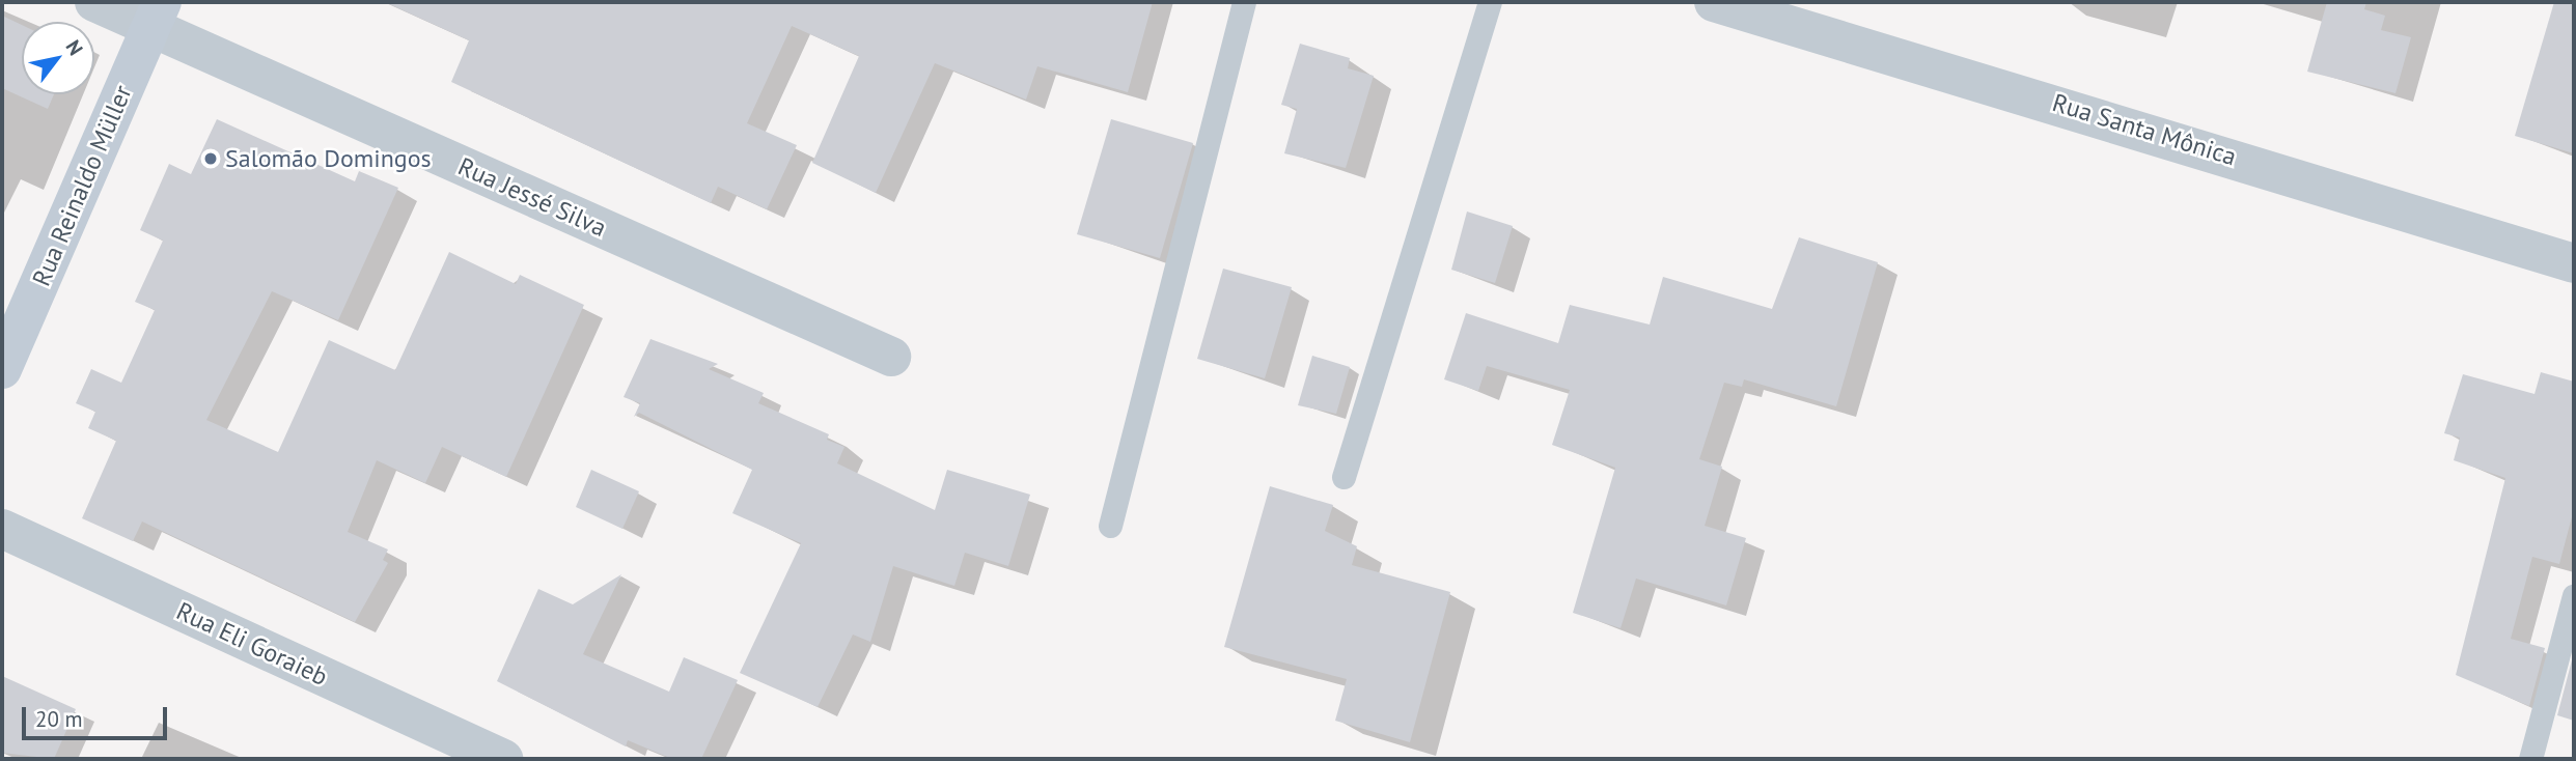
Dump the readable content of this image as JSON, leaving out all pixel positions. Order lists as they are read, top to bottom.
{
  "streets": {
    "street": [
      "Rua Santa Mônica",
      "Rua Reinaldo Müller",
      "Rua Jessé Silva",
      "Rua Eli Goraieb"
    ]
  },
  "crossings": [
    ["Rua Reinaldo Müller", "Rua Jessé Silva"]
  ],
  "places": ["Salomão Domingos"],
  "scale_bar": "20 m",
  "north": "top right"
}
